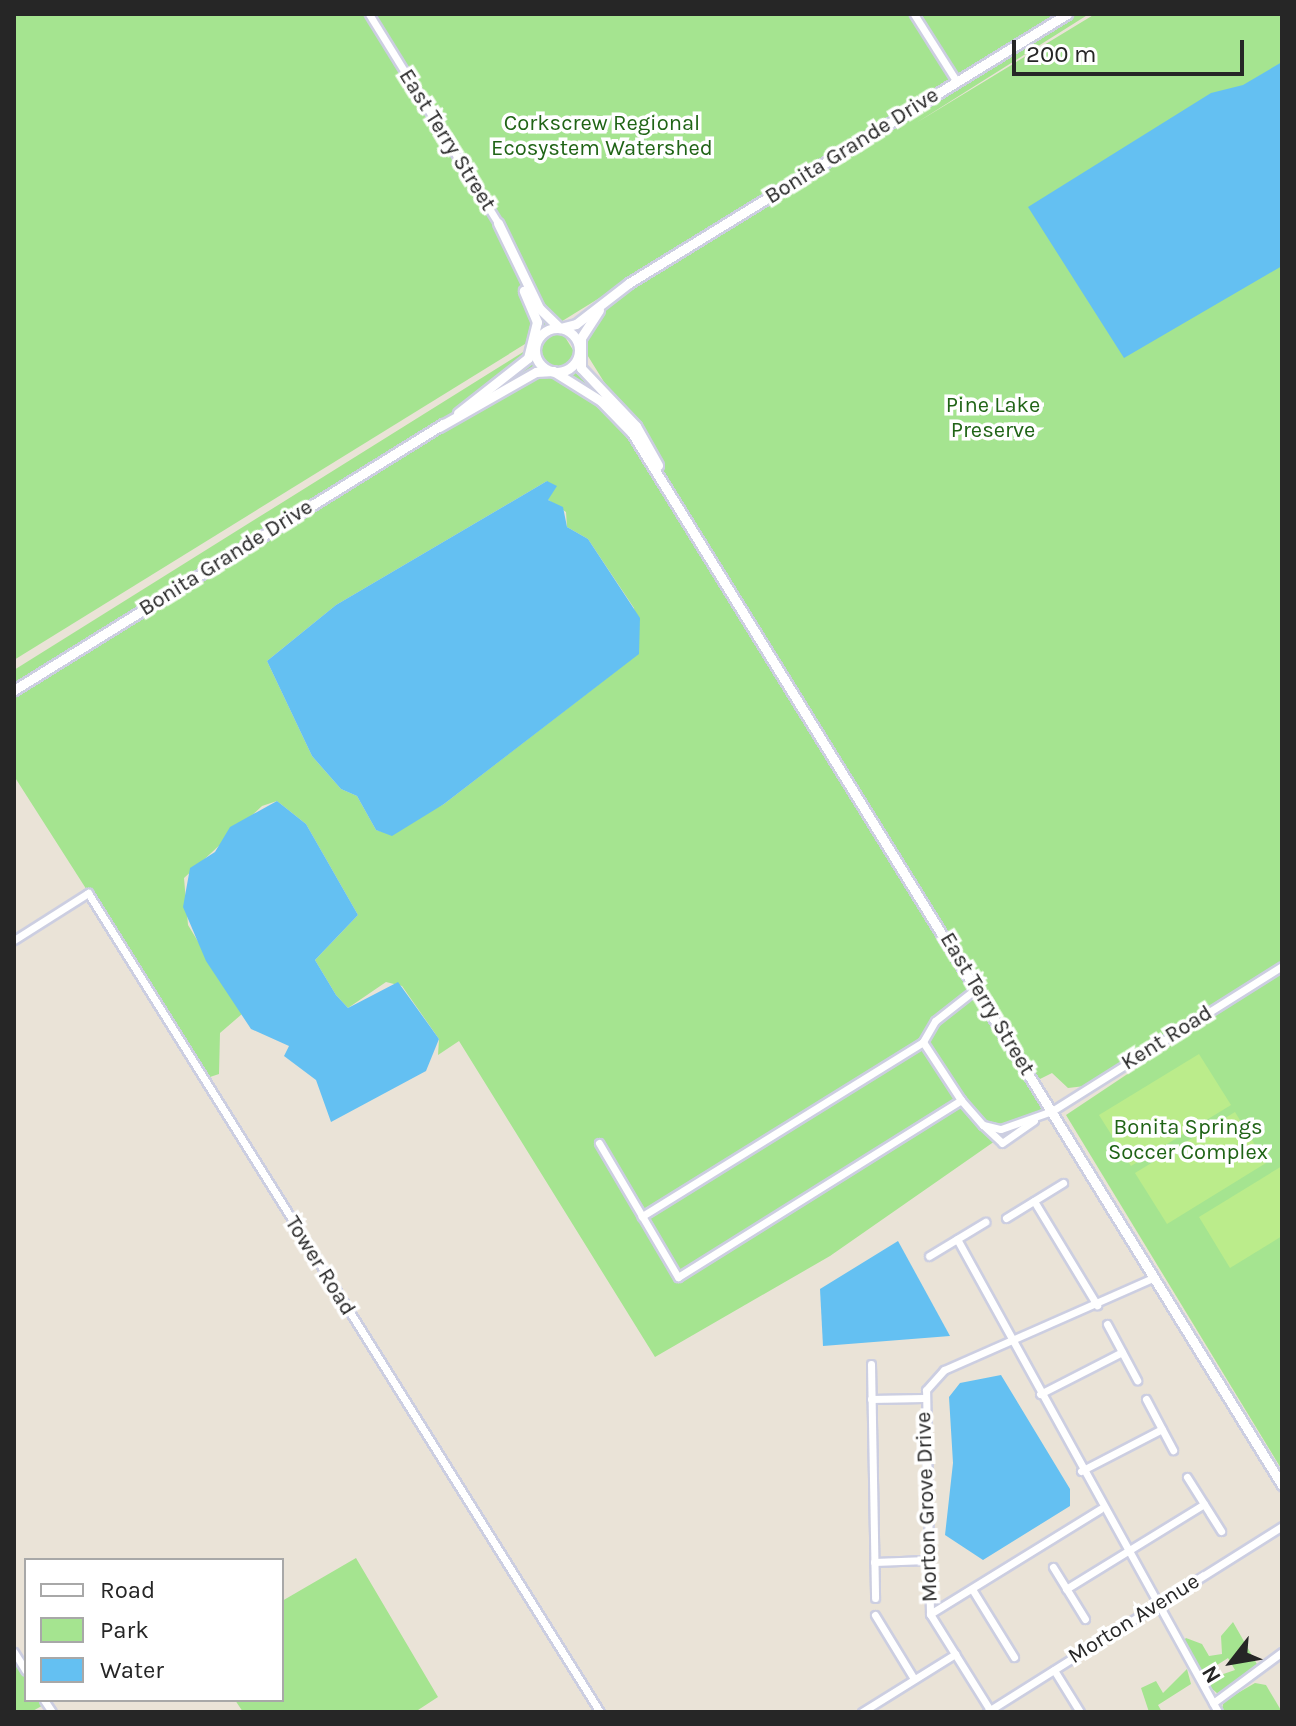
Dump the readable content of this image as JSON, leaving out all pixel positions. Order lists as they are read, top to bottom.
{
  "streets": {
    "street": [
      "East Terry Street",
      "Bonita Grande Drive",
      "Kent Road",
      "Tower Road",
      "Morton Grove Drive",
      "Morton Avenue"
    ]
  },
  "crossings": [
    ["East Terry Street", "Bonita Grande Drive"],
    ["East Terry Street", "Kent Road"],
    ["East Terry Street", "Morton Grove Drive"],
    ["Morton Grove Drive", "Morton Avenue"]
  ],
  "parks": ["Corkscrew Regional Ecosystem Watershed", "Pine Lake Preserve", "Bonita Springs Soccer Complex"],
  "legend": ["Road", "Park", "Water"],
  "scale_bar": "200 m",
  "north": "bottom left"
}
